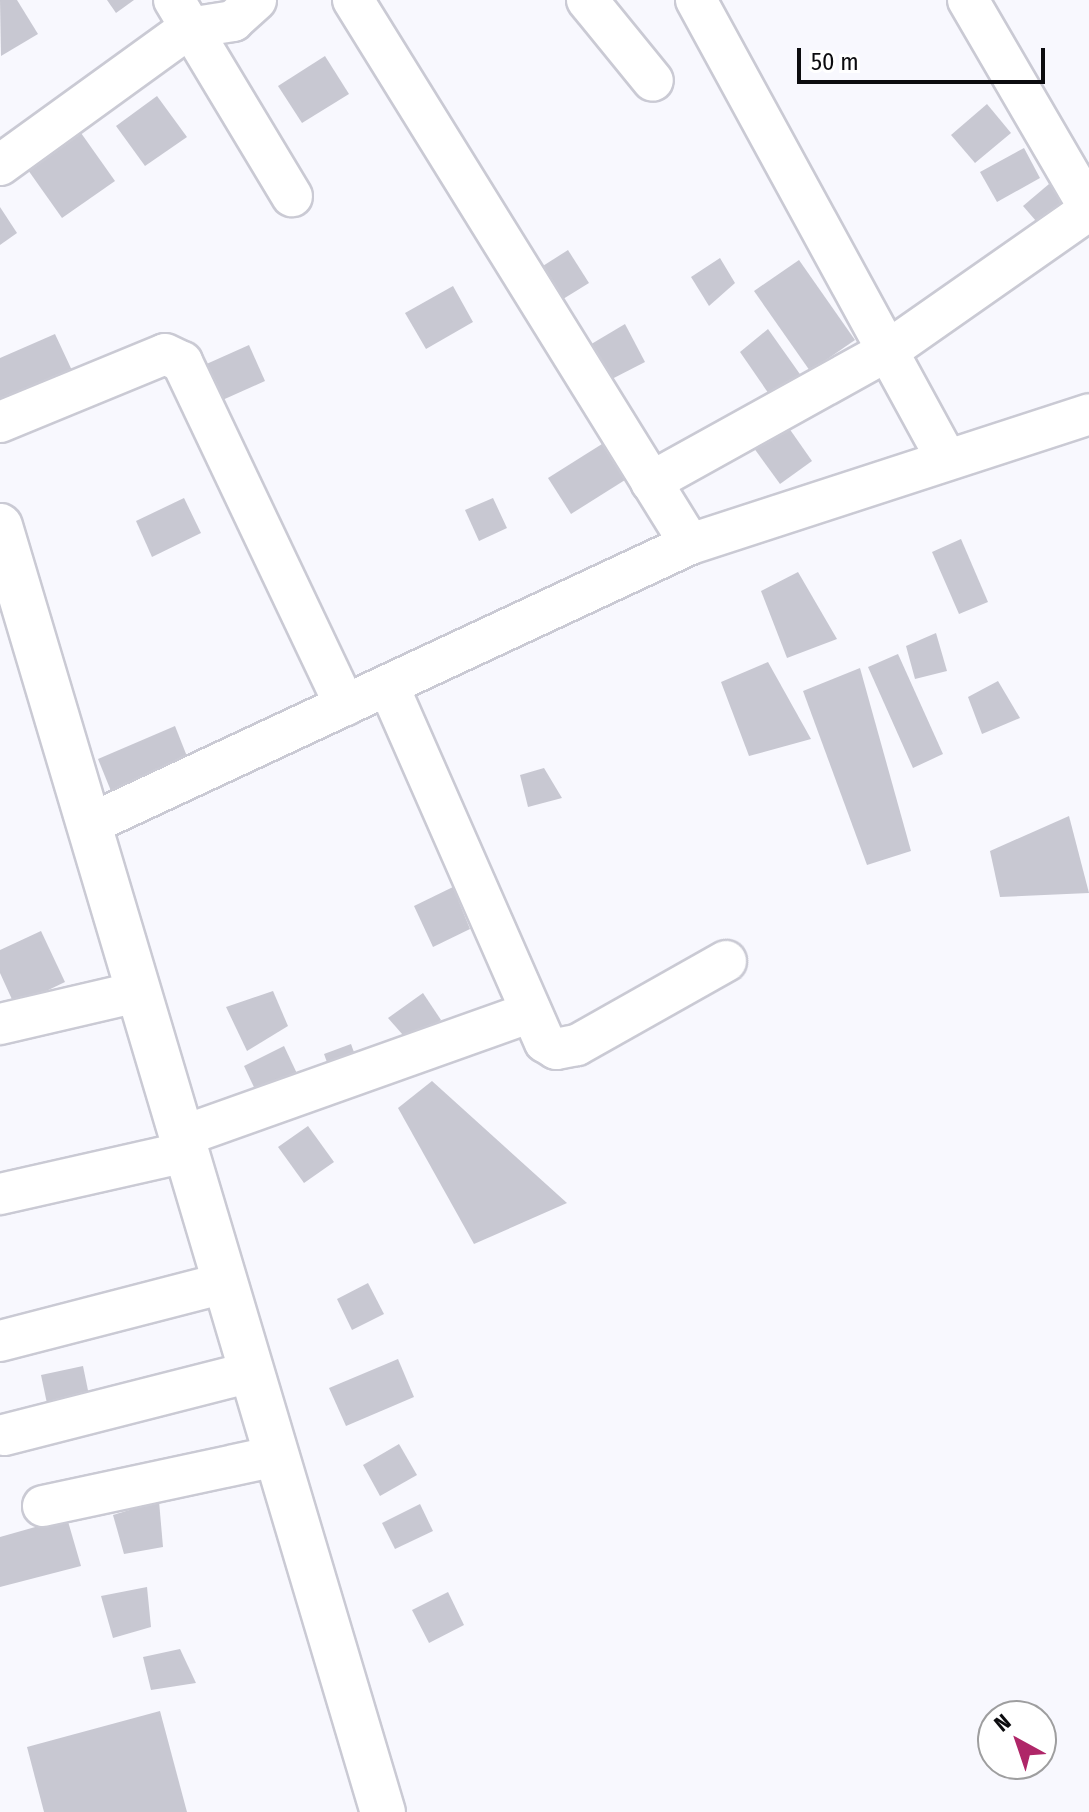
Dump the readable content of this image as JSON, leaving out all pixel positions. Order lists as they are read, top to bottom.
{
  "scale_bar": "50 m",
  "north": "top left"
}
